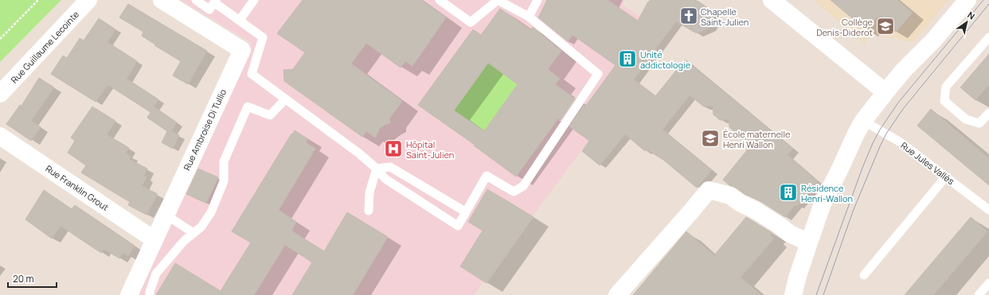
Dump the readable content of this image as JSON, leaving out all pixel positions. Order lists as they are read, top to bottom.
{
  "streets": {
    "street": ["Rue Guillaume Lecointe", "Rue Ambroise Di Tullio", "Rue Franklin Grout"],
    "lane": ["Rue Jules Vallès"]
  },
  "crossings": [
    ["Rue Ambroise Di Tullio", "Rue Franklin Grout"]
  ],
  "places": {
    "church": ["Chapelle Saint-Julien"],
    "school or university": ["Collège Denis-Diderot", "École maternelle Henri Wallon"],
    "building": ["Unité addictologie", "Résidence Henri-Wallon"],
    "hospital": ["Hôpital Saint-Julien"]
  },
  "scale_bar": "20 m",
  "north": "top right"
}
